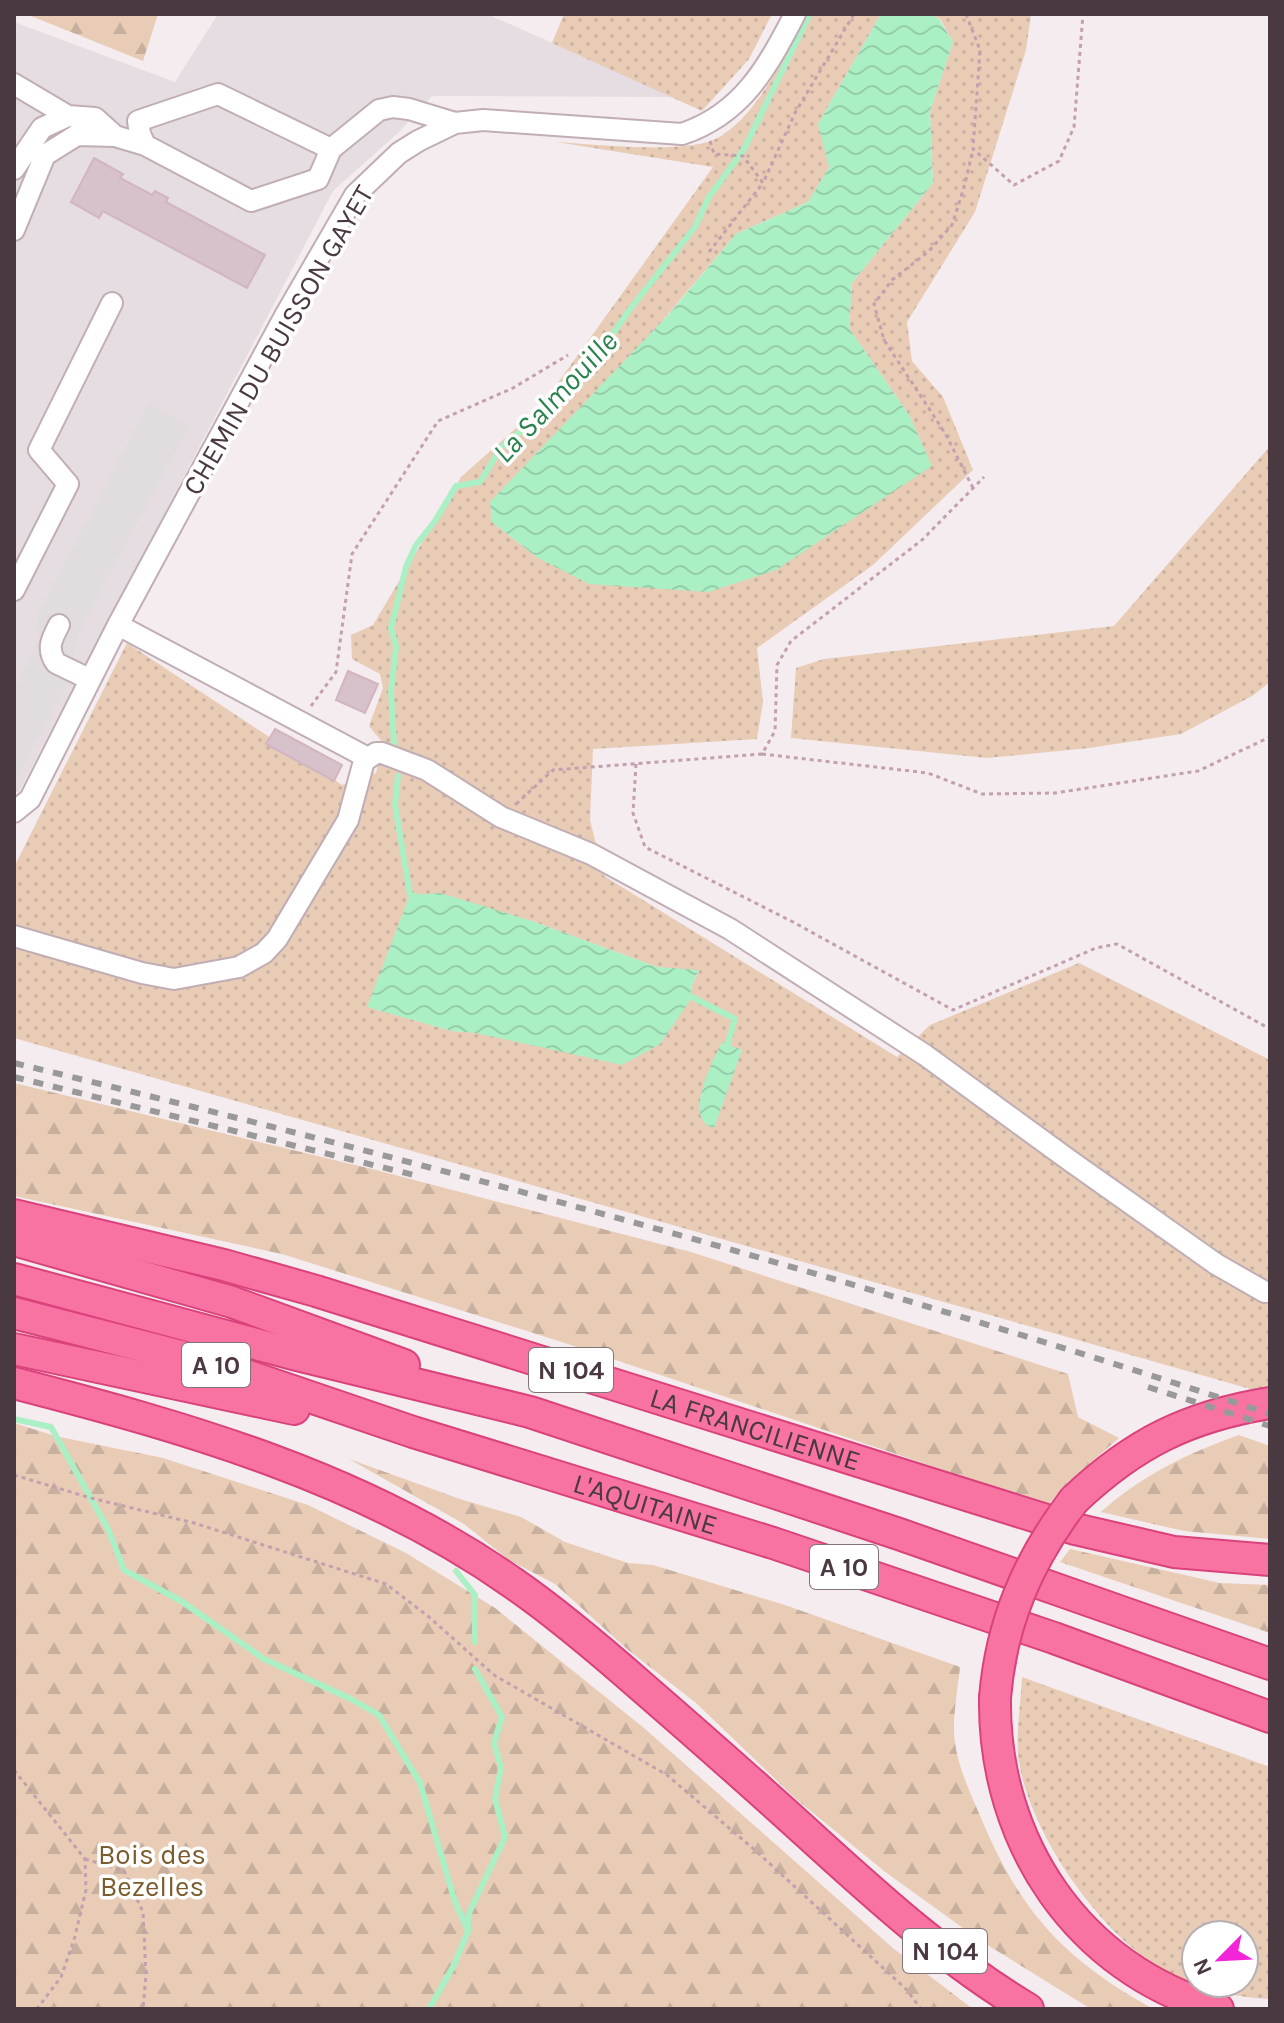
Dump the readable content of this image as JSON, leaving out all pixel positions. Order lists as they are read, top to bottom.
{
  "streets": {
    "highway": [
      "A 10",
      "N 104",
      "LA FRANCILIENNE",
      "L'AQUITAINE"
    ],
    "street": ["CHEMIN DU BUISSON GAYET"]
  },
  "water": ["La Salmouille"],
  "parks": ["Bois des Bezelles"],
  "north": "bottom left"
}
